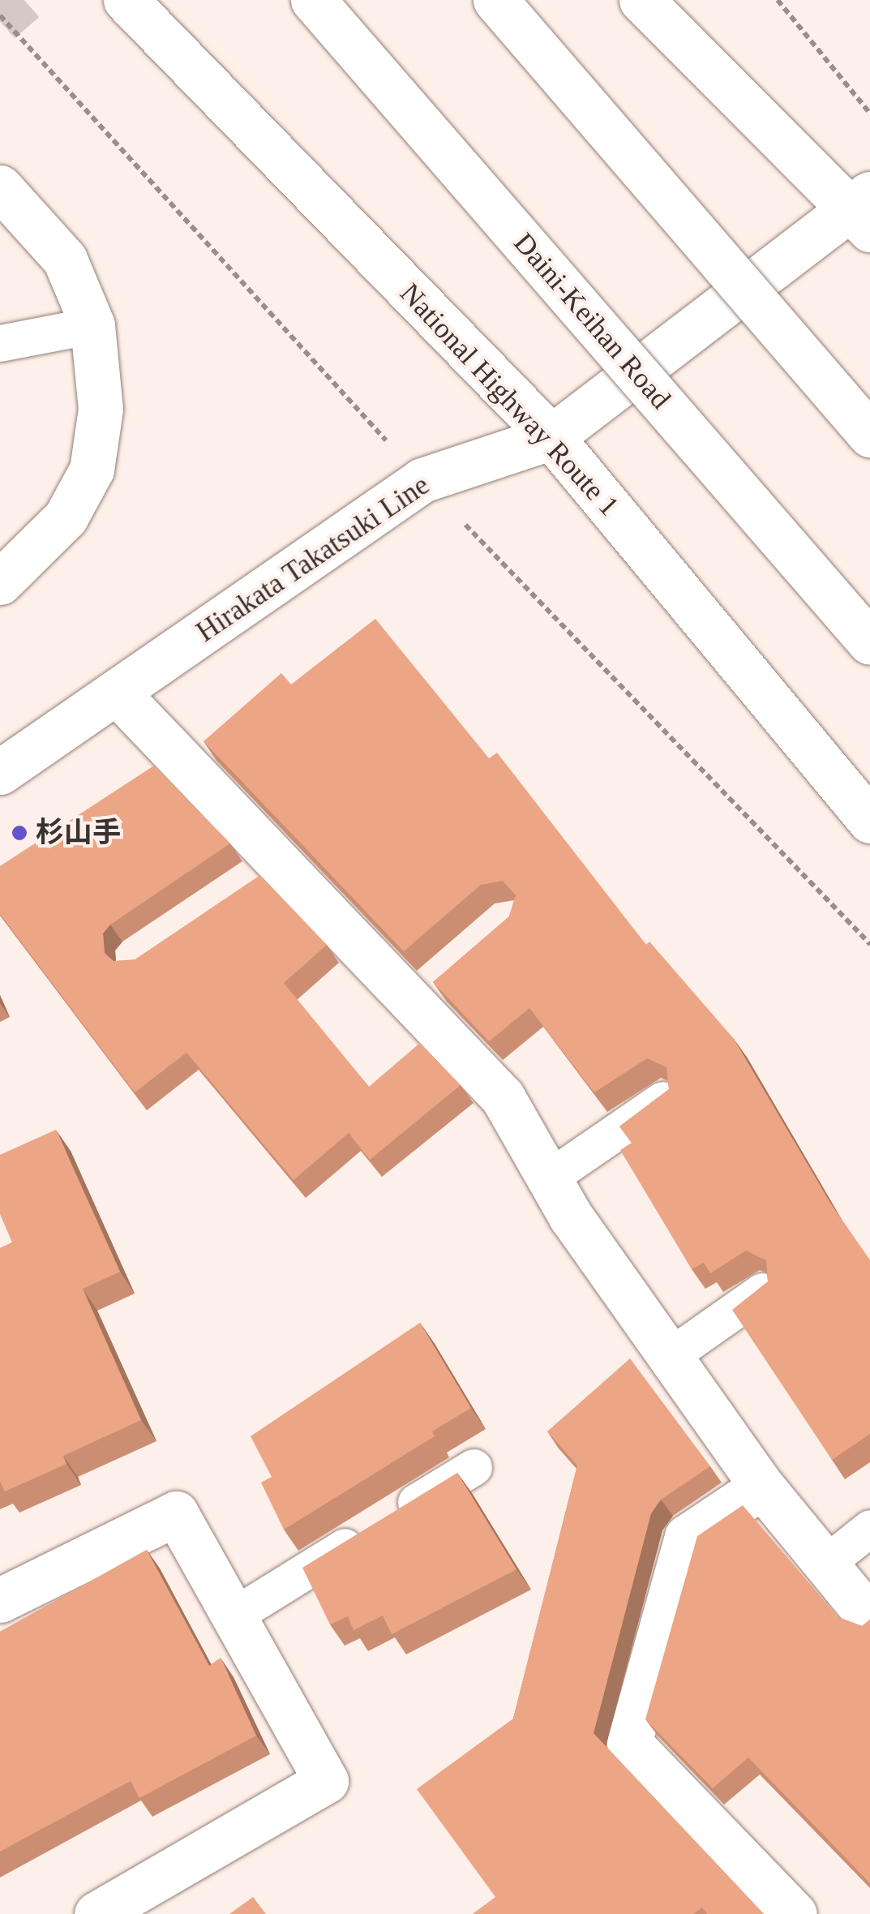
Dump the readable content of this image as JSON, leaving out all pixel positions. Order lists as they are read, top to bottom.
{
  "streets": {
    "main road": ["Daini-Keihan Road", "National Highway Route 1", "Hirakata Takatsuki Line"]
  },
  "crossings": [
    ["National Highway Route 1", "Hirakata Takatsuki Line"]
  ],
  "places": ["杉山手"]
}
